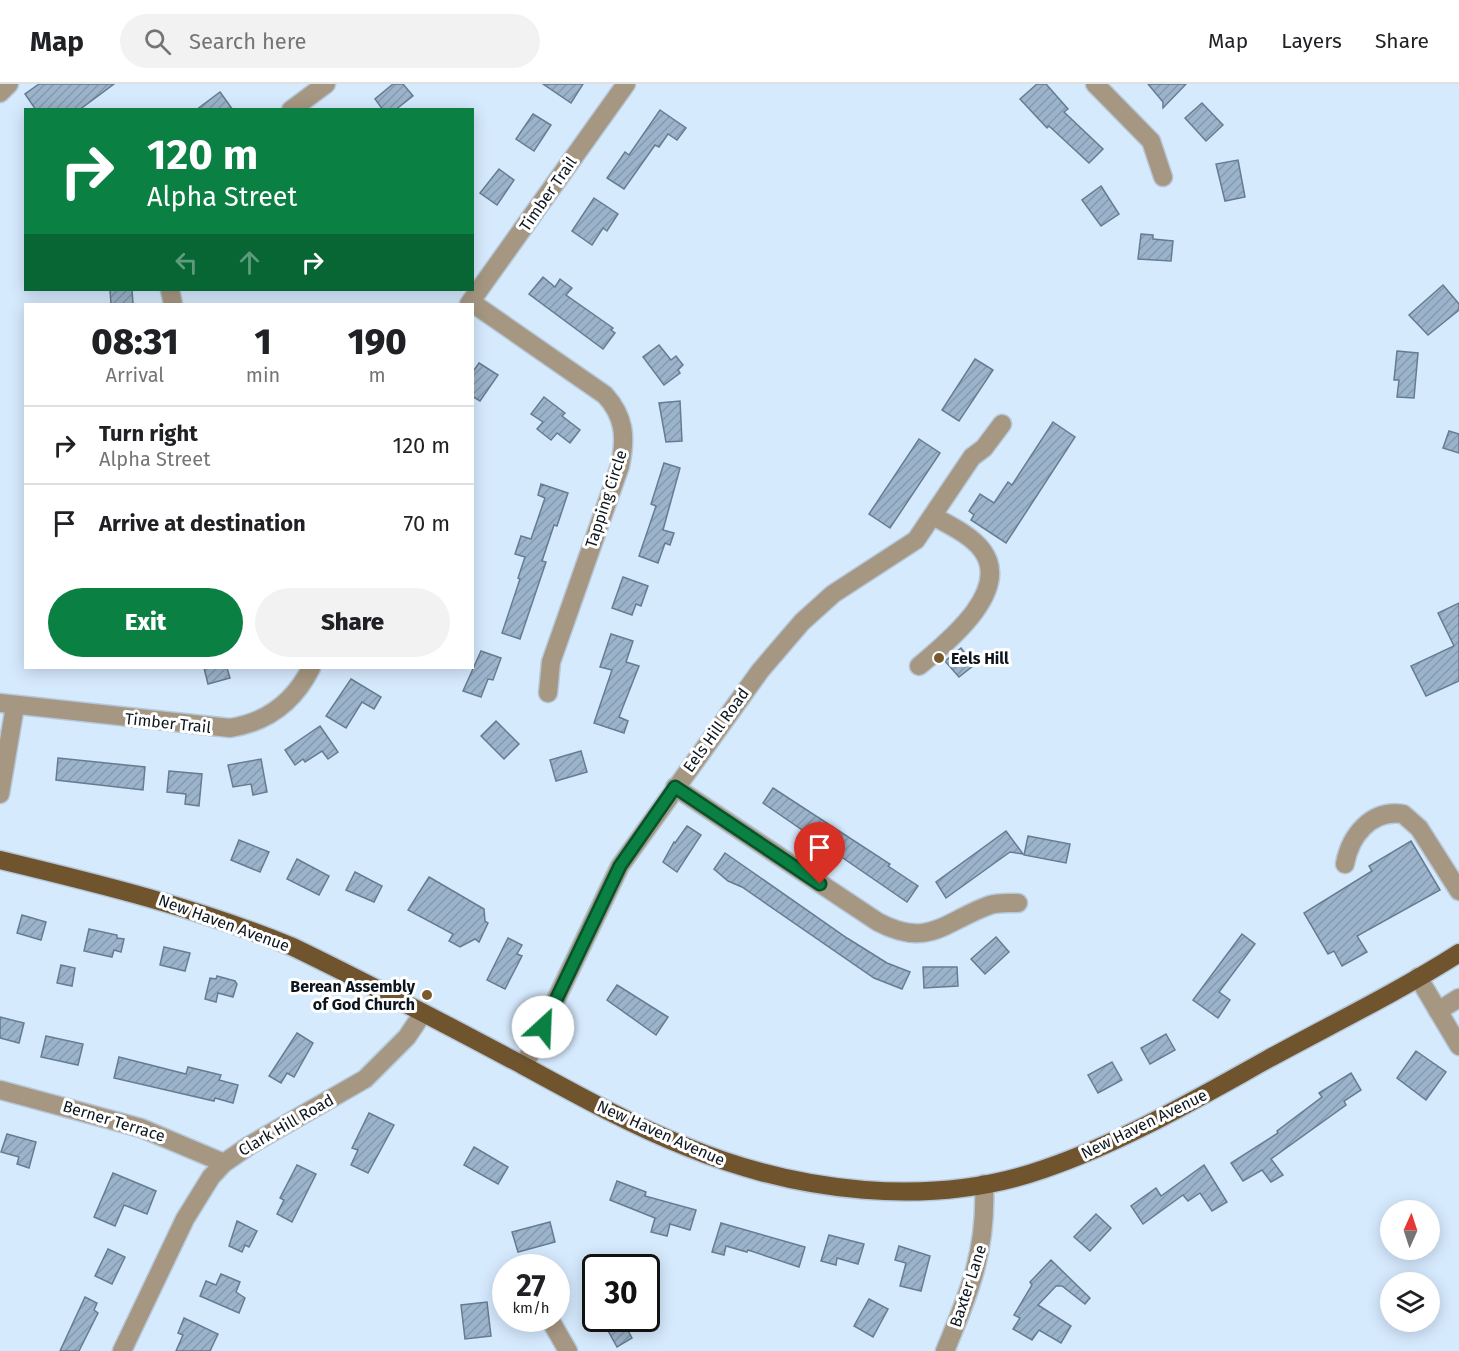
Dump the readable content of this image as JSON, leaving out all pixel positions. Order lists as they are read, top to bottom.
{
  "streets": {
    "main road": ["New Haven Avenue"],
    "street": [
      "Timber Trail",
      "Tapping Circle",
      "Eels Hill Road",
      "Berner Terrace",
      "Clark Hill Road",
      "Baxter Lane"
    ]
  },
  "crossings": [
    ["Eels Hill Road", "New Haven Avenue"],
    ["New Haven Avenue", "Clark Hill Road"],
    ["New Haven Avenue", "Baxter Lane"],
    ["Berner Terrace", "Clark Hill Road"]
  ],
  "places": ["Eels Hill", "Berean Assembly of God Church"],
  "north": "top",
  "page": {
    "header": "Map",
    "search": "Search here",
    "nav": ["Map", "Layers", "Share"],
    "turn": ["120 m", "Alpha Street"],
    "eta": [
      "08:31",
      "Arrival",
      "1",
      "min",
      "190",
      "m"
    ],
    "list": [
      {
        "name": "Turn right",
        "note": "Alpha Street",
        "value": "120 m"
      },
      {
        "name": "Arrive at destination",
        "value": "70 m"
      }
    ],
    "buttons": ["Exit", "Share"],
    "speed": "27 km/h",
    "limit": "30"
  }
}
